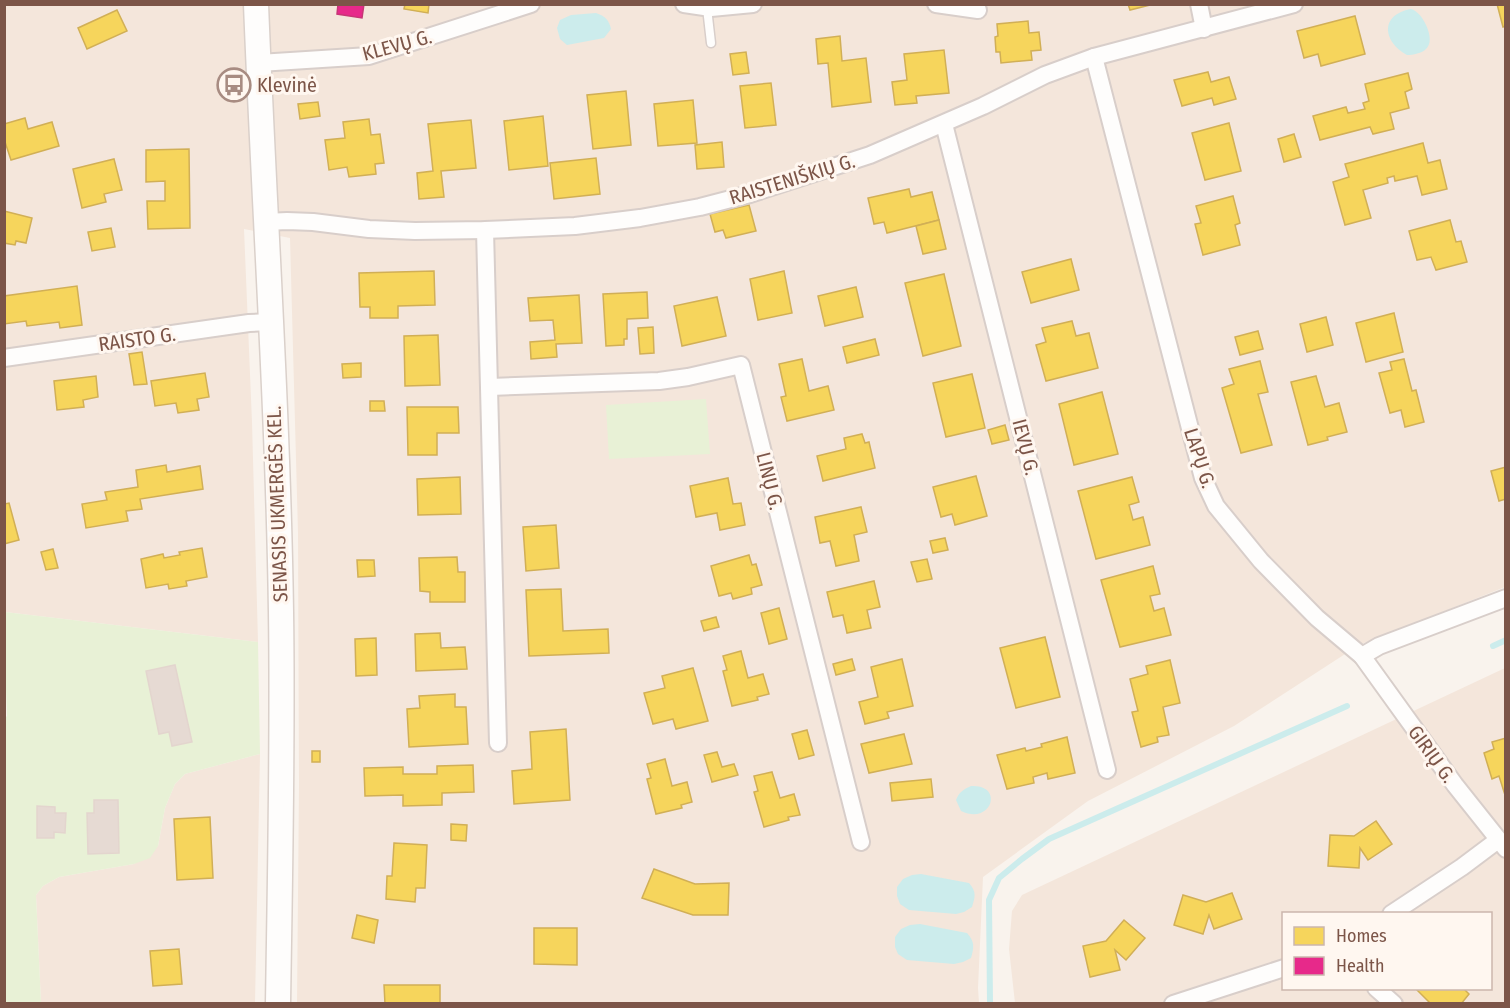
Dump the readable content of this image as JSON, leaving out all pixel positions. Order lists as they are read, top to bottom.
{
  "streets": {
    "main road": ["SENASIS UKMERGĖS KEL."],
    "street": [
      "KLEVŲ G.",
      "RAISTENIŠKIŲ G.",
      "RAISTO G.",
      "IEVŲ G.",
      "LAPŲ G.",
      "LINŲ G.",
      "GIRIŲ G."
    ]
  },
  "crossings": [
    ["KLEVŲ G.", "SENASIS UKMERGĖS KEL."],
    ["RAISTENIŠKIŲ G.", "IEVŲ G."],
    ["RAISTENIŠKIŲ G.", "LAPŲ G."],
    ["RAISTENIŠKIŲ G.", "SENASIS UKMERGĖS KEL."],
    ["RAISTO G.", "SENASIS UKMERGĖS KEL."],
    ["LAPŲ G.", "GIRIŲ G."]
  ],
  "places": {
    "bus stop": ["Klevinė"]
  },
  "legend": ["Homes", "Health"]
}
